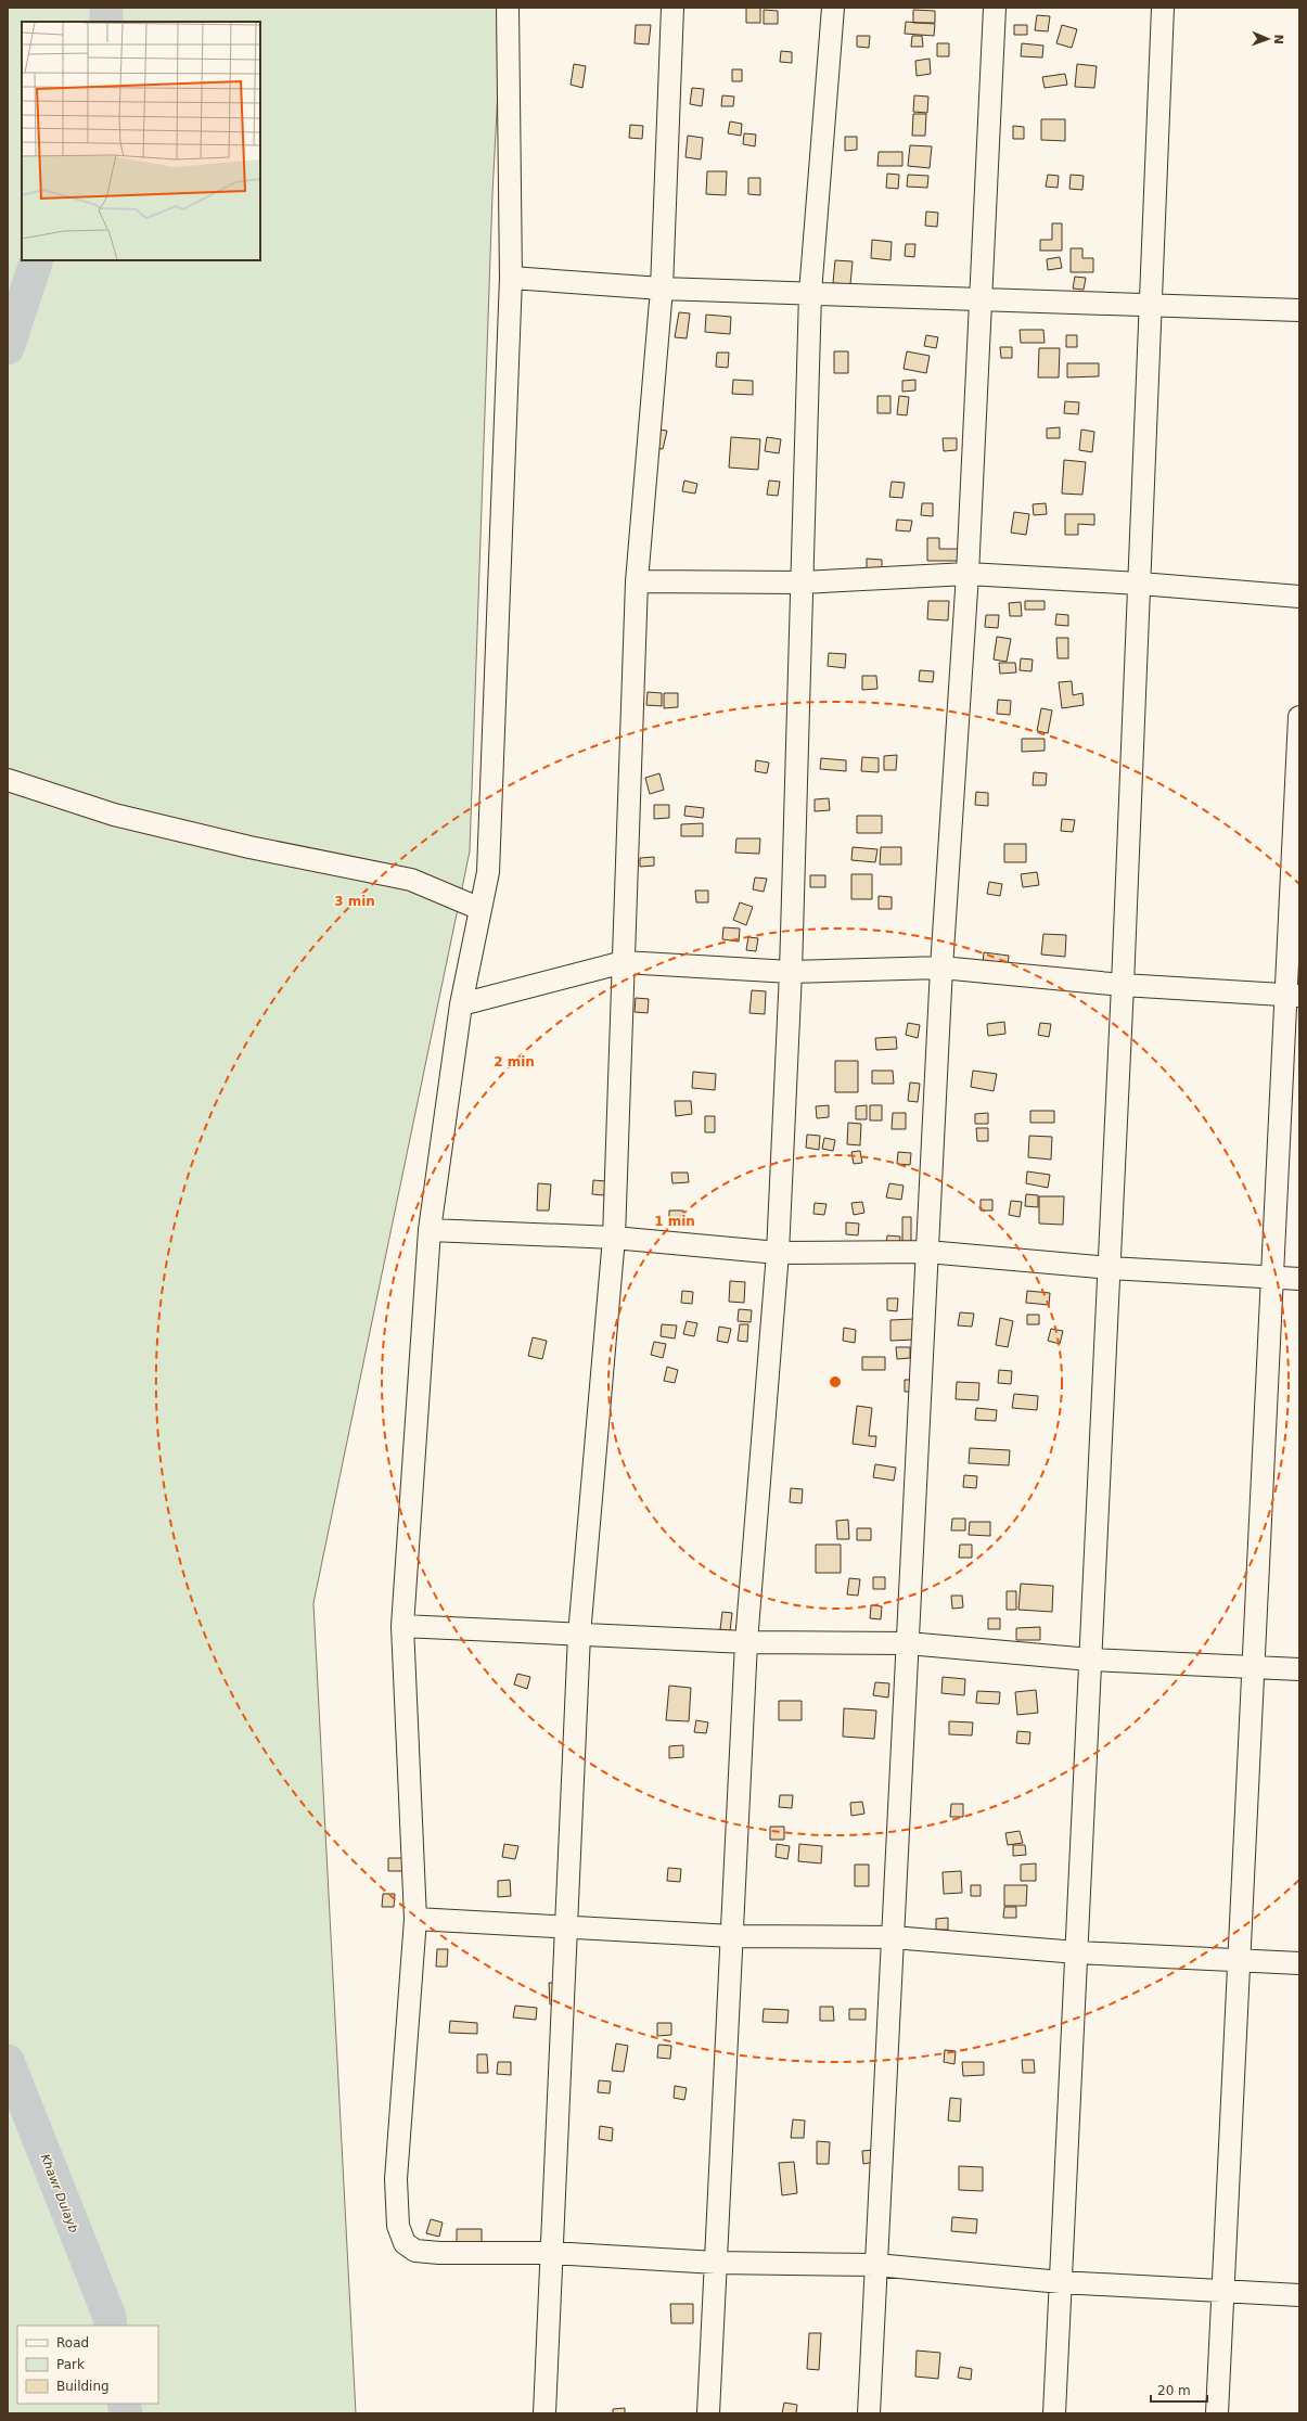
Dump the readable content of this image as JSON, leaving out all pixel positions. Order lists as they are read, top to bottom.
{
  "water": ["Khawr Dulayb"],
  "legend": ["Road", "Park", "Building"],
  "scale_bar": "20 m",
  "north": "right",
  "rings": ["3 min", "2 min", "1 min"]
}
